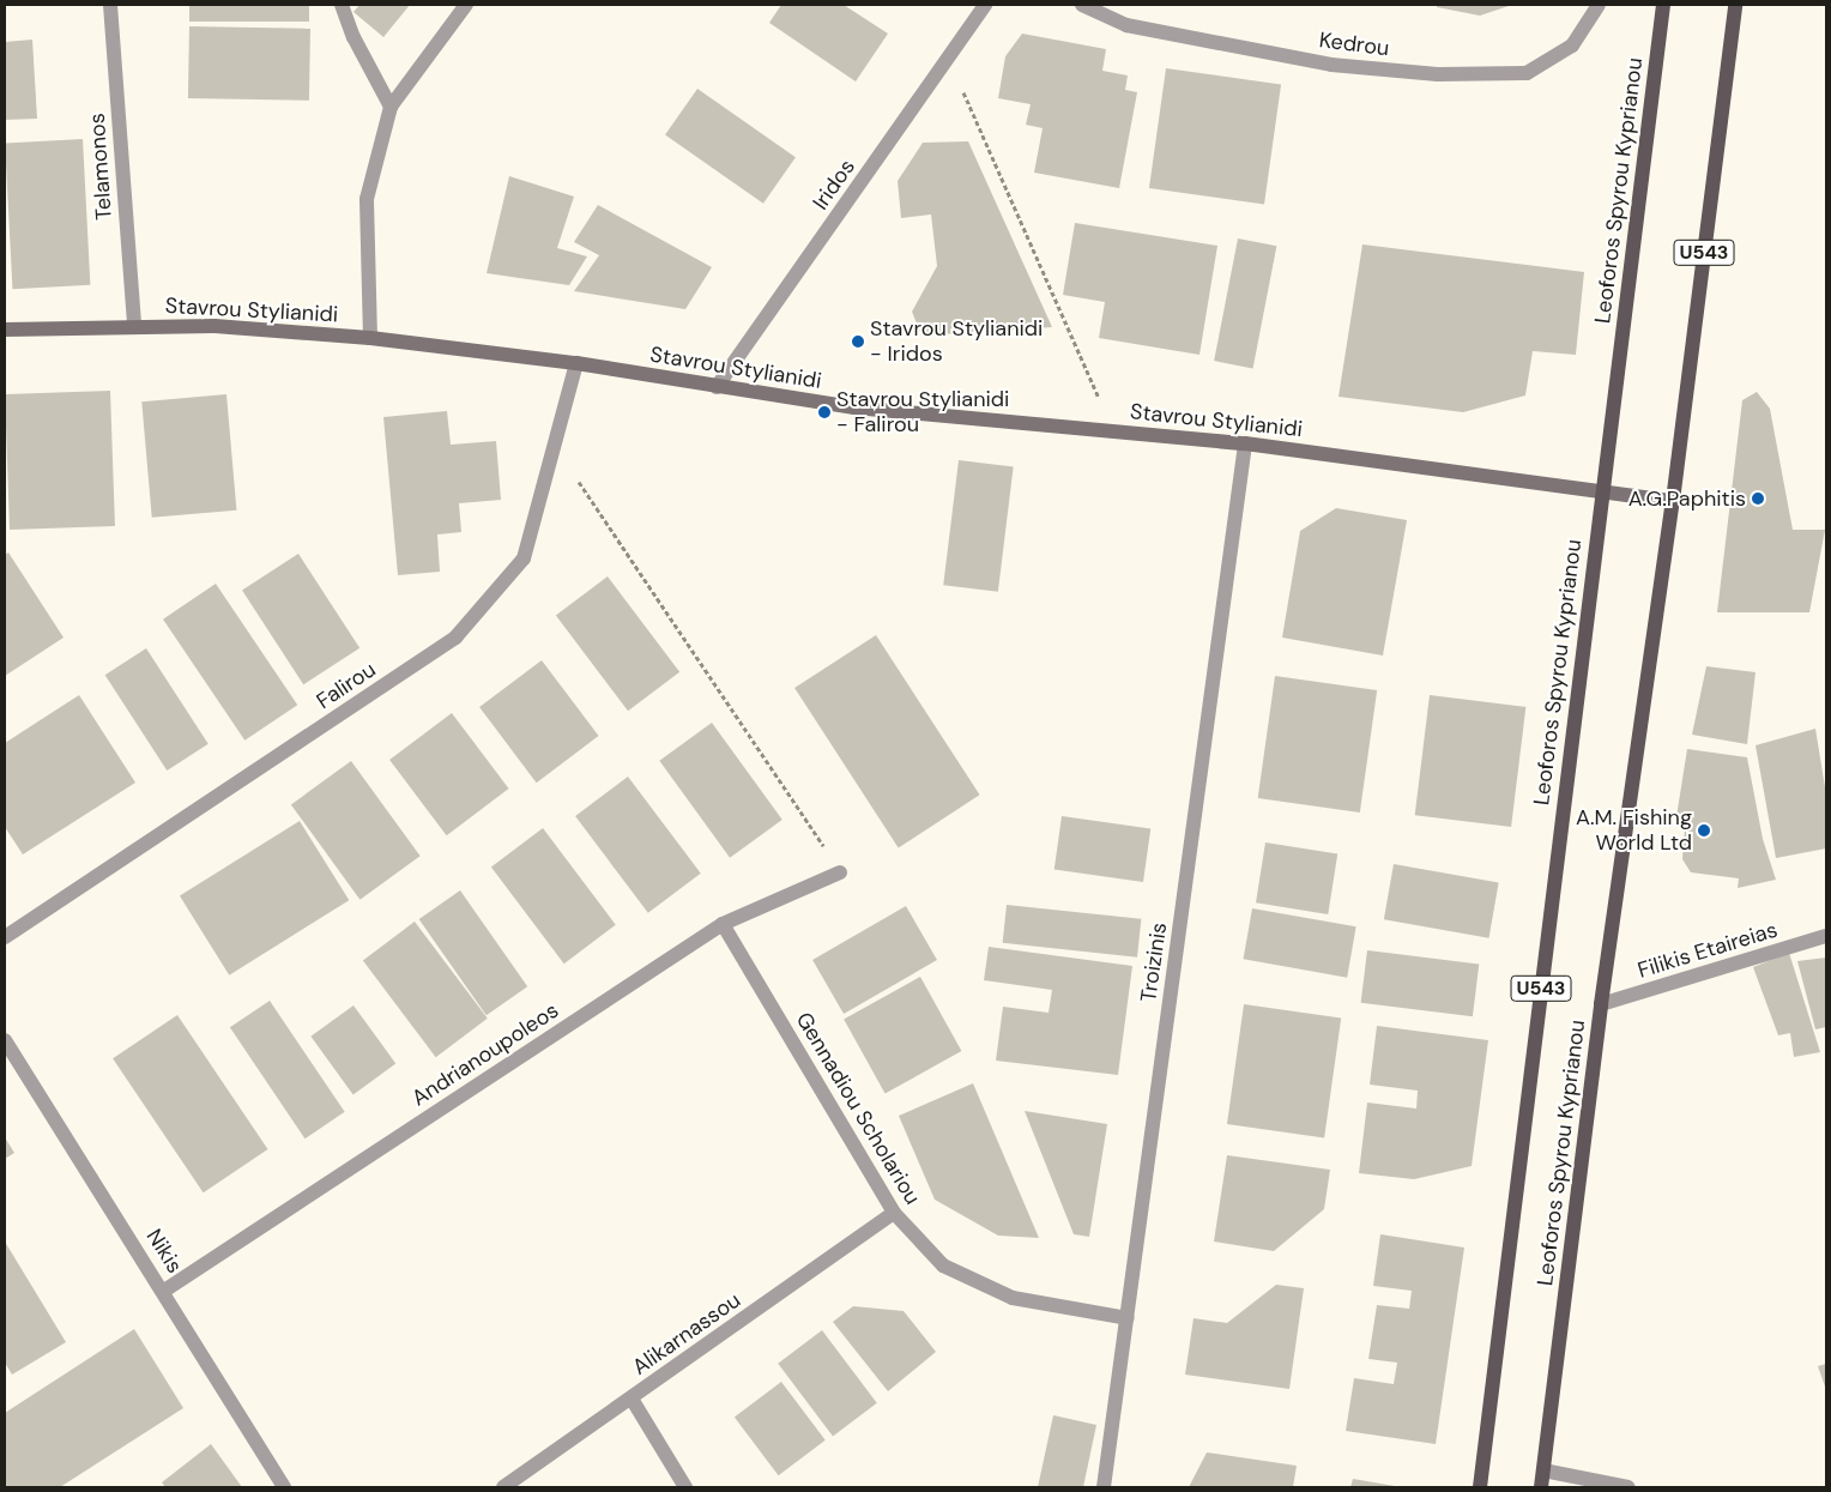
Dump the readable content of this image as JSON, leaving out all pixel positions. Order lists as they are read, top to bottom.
{
  "streets": {
    "main road": ["Leoforos Spyrou Kyprianou", "U543"],
    "street": [
      "Kedrou",
      "Telamonos",
      "Iridos",
      "Stavrou Stylianidi",
      "Falirou",
      "Filikis Etaireias",
      "Troizinis",
      "Andrianoupoleos",
      "Gennadiou Scholariou",
      "Nikis",
      "Alikarnassou"
    ]
  },
  "crossings": [
    ["Telamonos", "Stavrou Stylianidi"],
    ["Iridos", "Stavrou Stylianidi"],
    ["Leoforos Spyrou Kyprianou", "Stavrou Stylianidi"],
    ["Leoforos Spyrou Kyprianou", "Filikis Etaireias"],
    ["Stavrou Stylianidi", "Falirou"],
    ["Stavrou Stylianidi", "Troizinis"],
    ["Troizinis", "Gennadiou Scholariou"],
    ["Andrianoupoleos", "Gennadiou Scholariou"],
    ["Andrianoupoleos", "Nikis"],
    ["Gennadiou Scholariou", "Alikarnassou"]
  ],
  "places": [
    "Stavrou Stylianidi - Iridos",
    "Stavrou Stylianidi - Falirou",
    "A.G.Paphitis",
    "A.M. Fishing World Ltd"
  ]
}
